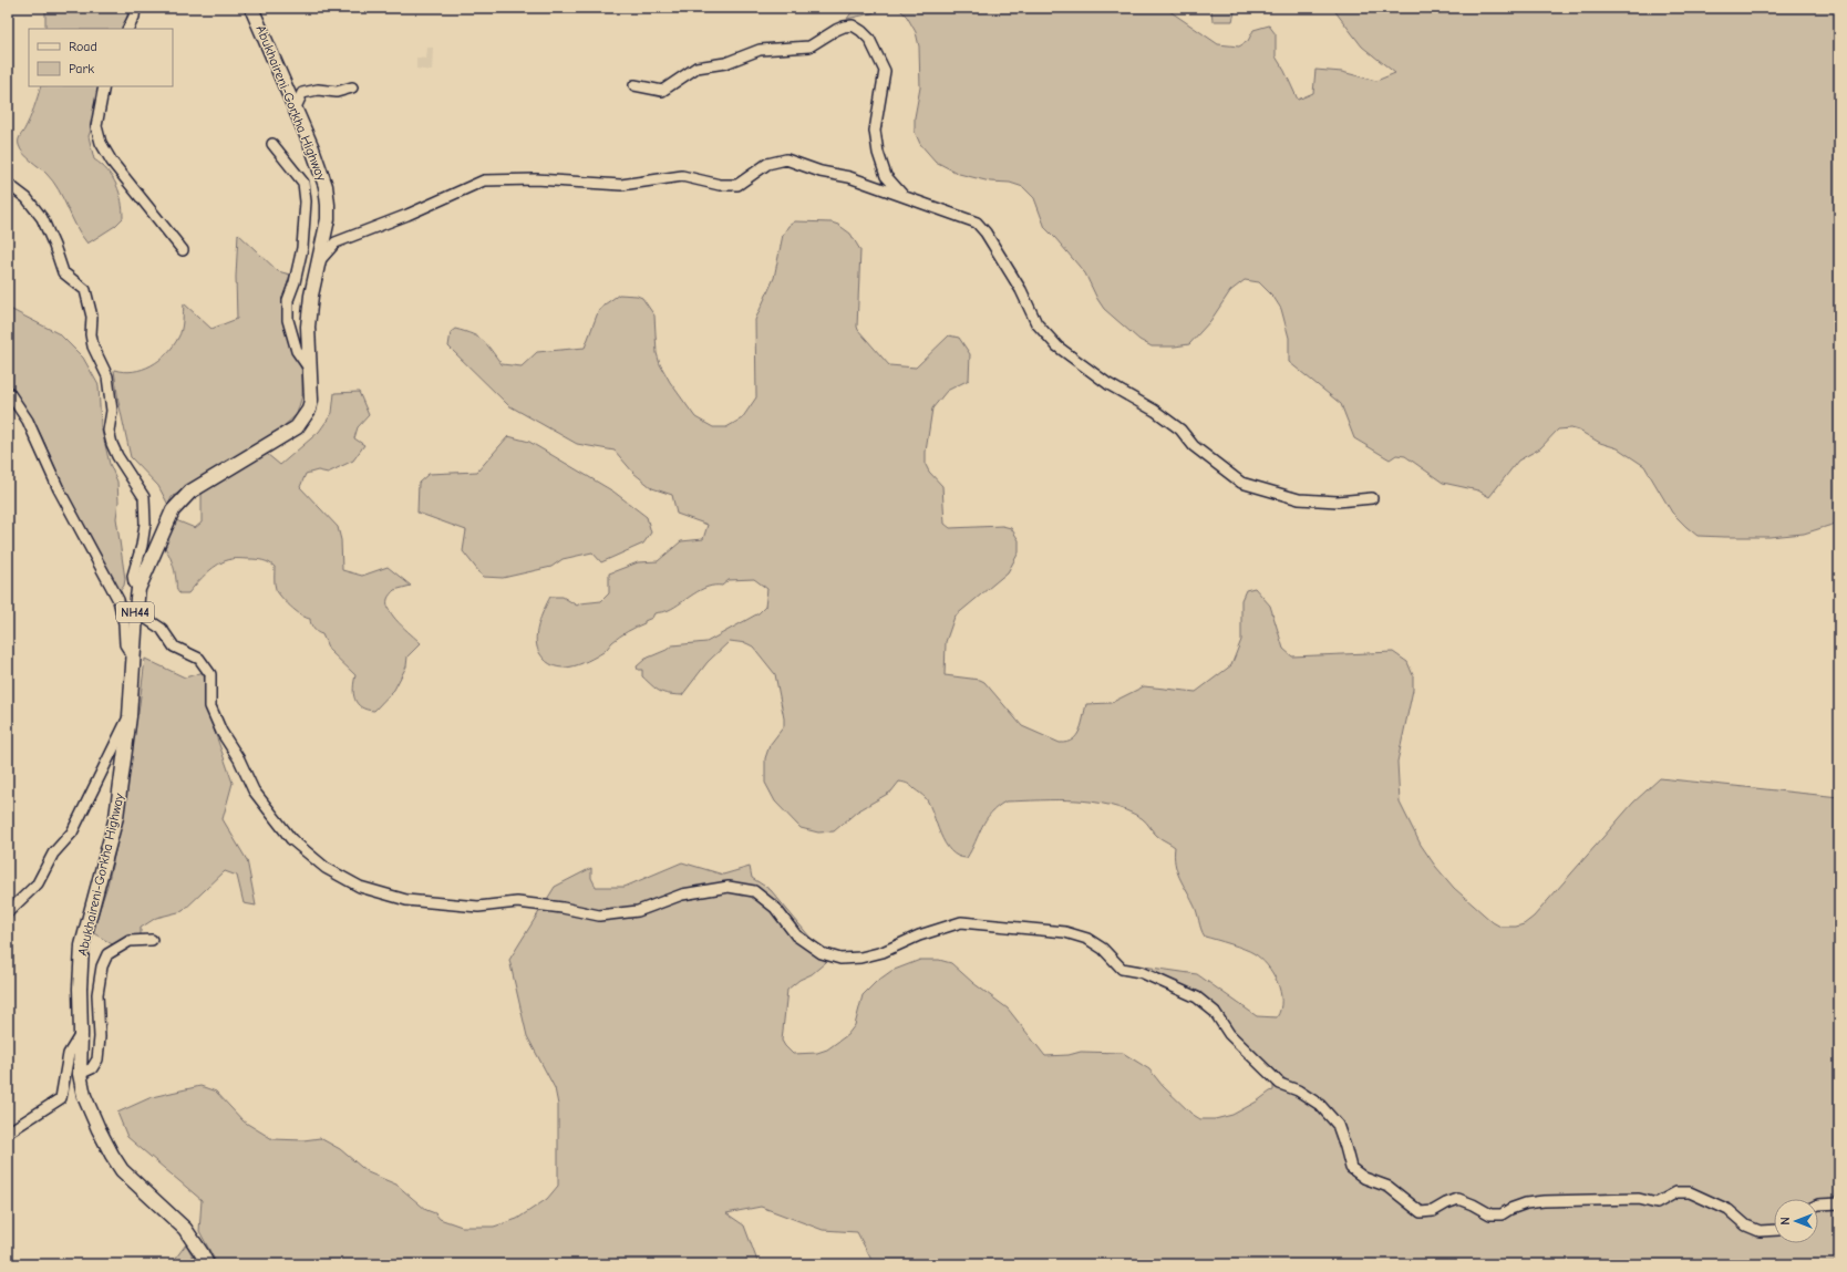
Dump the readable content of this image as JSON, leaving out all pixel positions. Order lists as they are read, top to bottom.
{
  "streets": {
    "main road": ["Abukhaireni-Gorkha Highway", "NH44"]
  },
  "legend": ["Road", "Park"],
  "north": "left"
}
